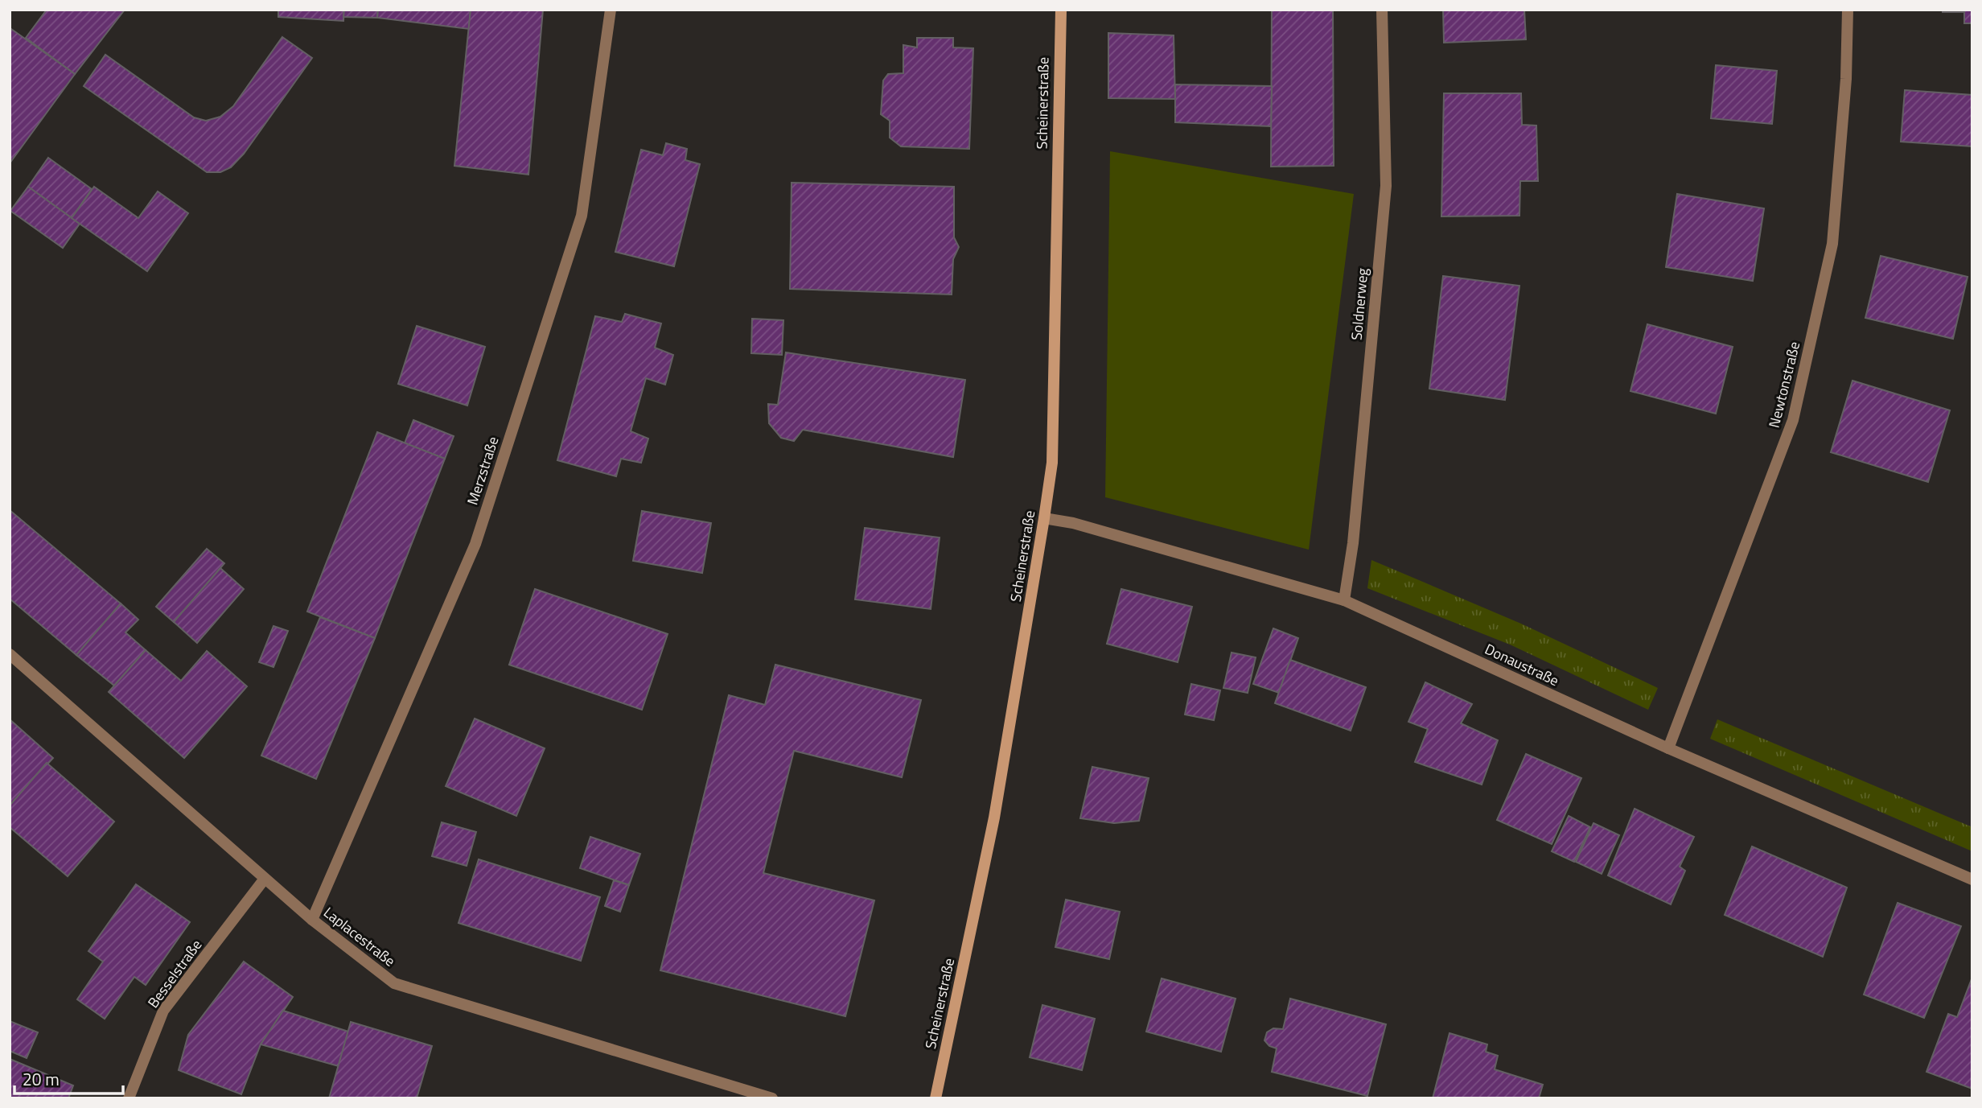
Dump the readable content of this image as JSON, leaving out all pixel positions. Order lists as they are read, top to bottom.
{
  "streets": {
    "street": [
      "Scheinerstraße",
      "Soldnerweg",
      "Newtonstraße",
      "Merzstraße",
      "Donaustraße",
      "Laplacestraße",
      "Besselstraße"
    ]
  },
  "crossings": [
    ["Scheinerstraße", "Donaustraße"],
    ["Soldnerweg", "Donaustraße"],
    ["Newtonstraße", "Donaustraße"],
    ["Merzstraße", "Laplacestraße"],
    ["Laplacestraße", "Besselstraße"]
  ],
  "scale_bar": "20 m"
}
